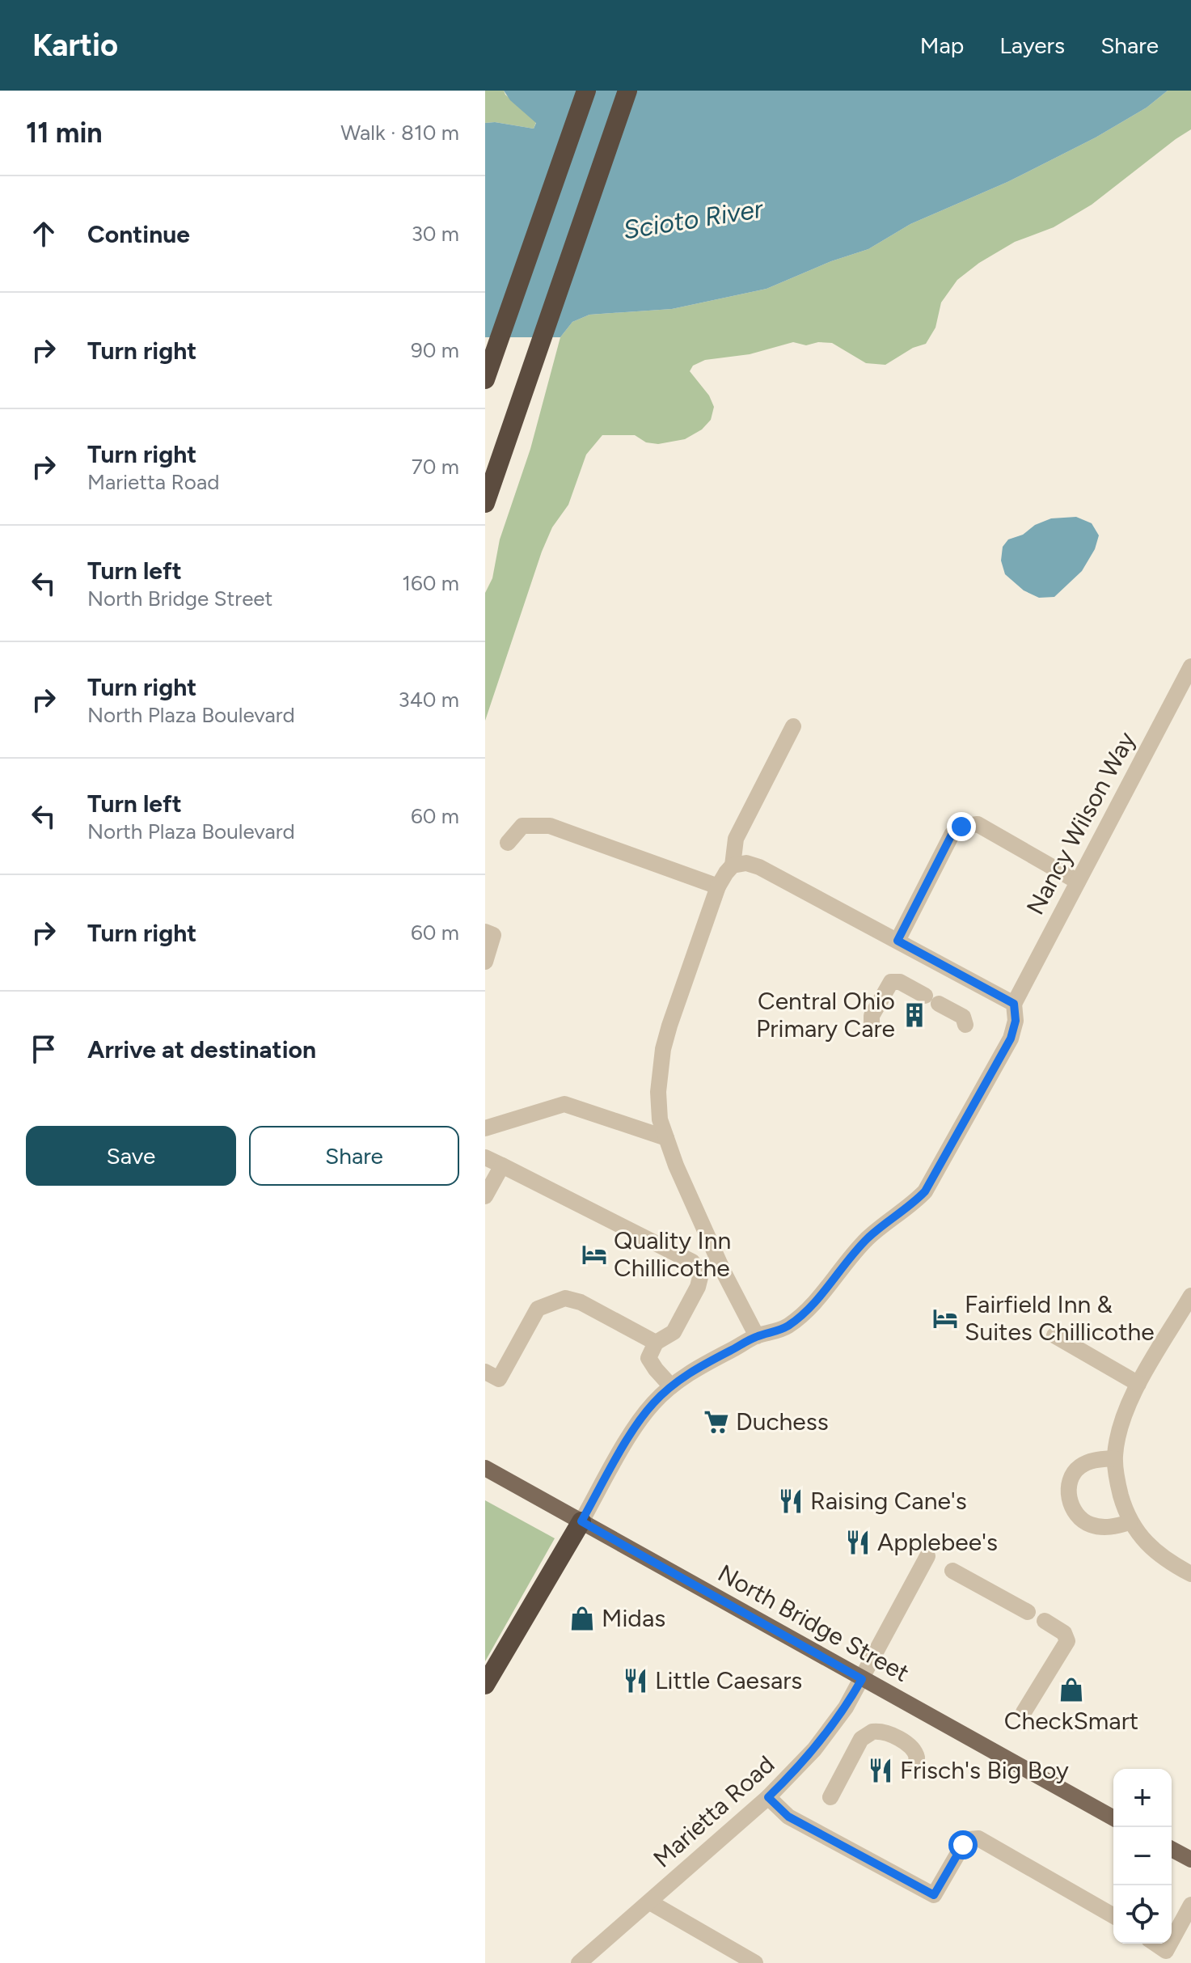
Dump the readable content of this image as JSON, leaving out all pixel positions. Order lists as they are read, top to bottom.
{
  "streets": {
    "main road": ["North Bridge Street"],
    "street": ["Nancy Wilson Way", "Marietta Road"]
  },
  "crossings": [
    ["North Bridge Street", "Marietta Road"]
  ],
  "water": ["Scioto River"],
  "places": {
    "building": ["Central Ohio Primary Care"],
    "hotel": ["Quality Inn Chillicothe", "Fairfield Inn & Suites Chillicothe"],
    "supermarket": ["Duchess"],
    "restaurant": [
      "Raising Cane's",
      "Applebee's",
      "Little Caesars",
      "Frisch's Big Boy"
    ],
    "shop": ["Midas", "CheckSmart"]
  },
  "page": {
    "header": "Kartio",
    "nav": ["Map", "Layers", "Share"],
    "heading": ["11 min", "Walk · 810 m"],
    "list": [
      ["Continue", "30 m"],
      ["Turn right", "90 m"],
      ["Turn right", "Marietta Road", "70 m"],
      ["Turn left", "North Bridge Street", "160 m"],
      ["Turn right", "North Plaza Boulevard", "340 m"],
      ["Turn left", "North Plaza Boulevard", "60 m"],
      ["Turn right", "60 m"],
      "Arrive at destination"
    ],
    "buttons": ["Save", "Share"],
    "map_buttons": ["+", "−"]
  }
}
